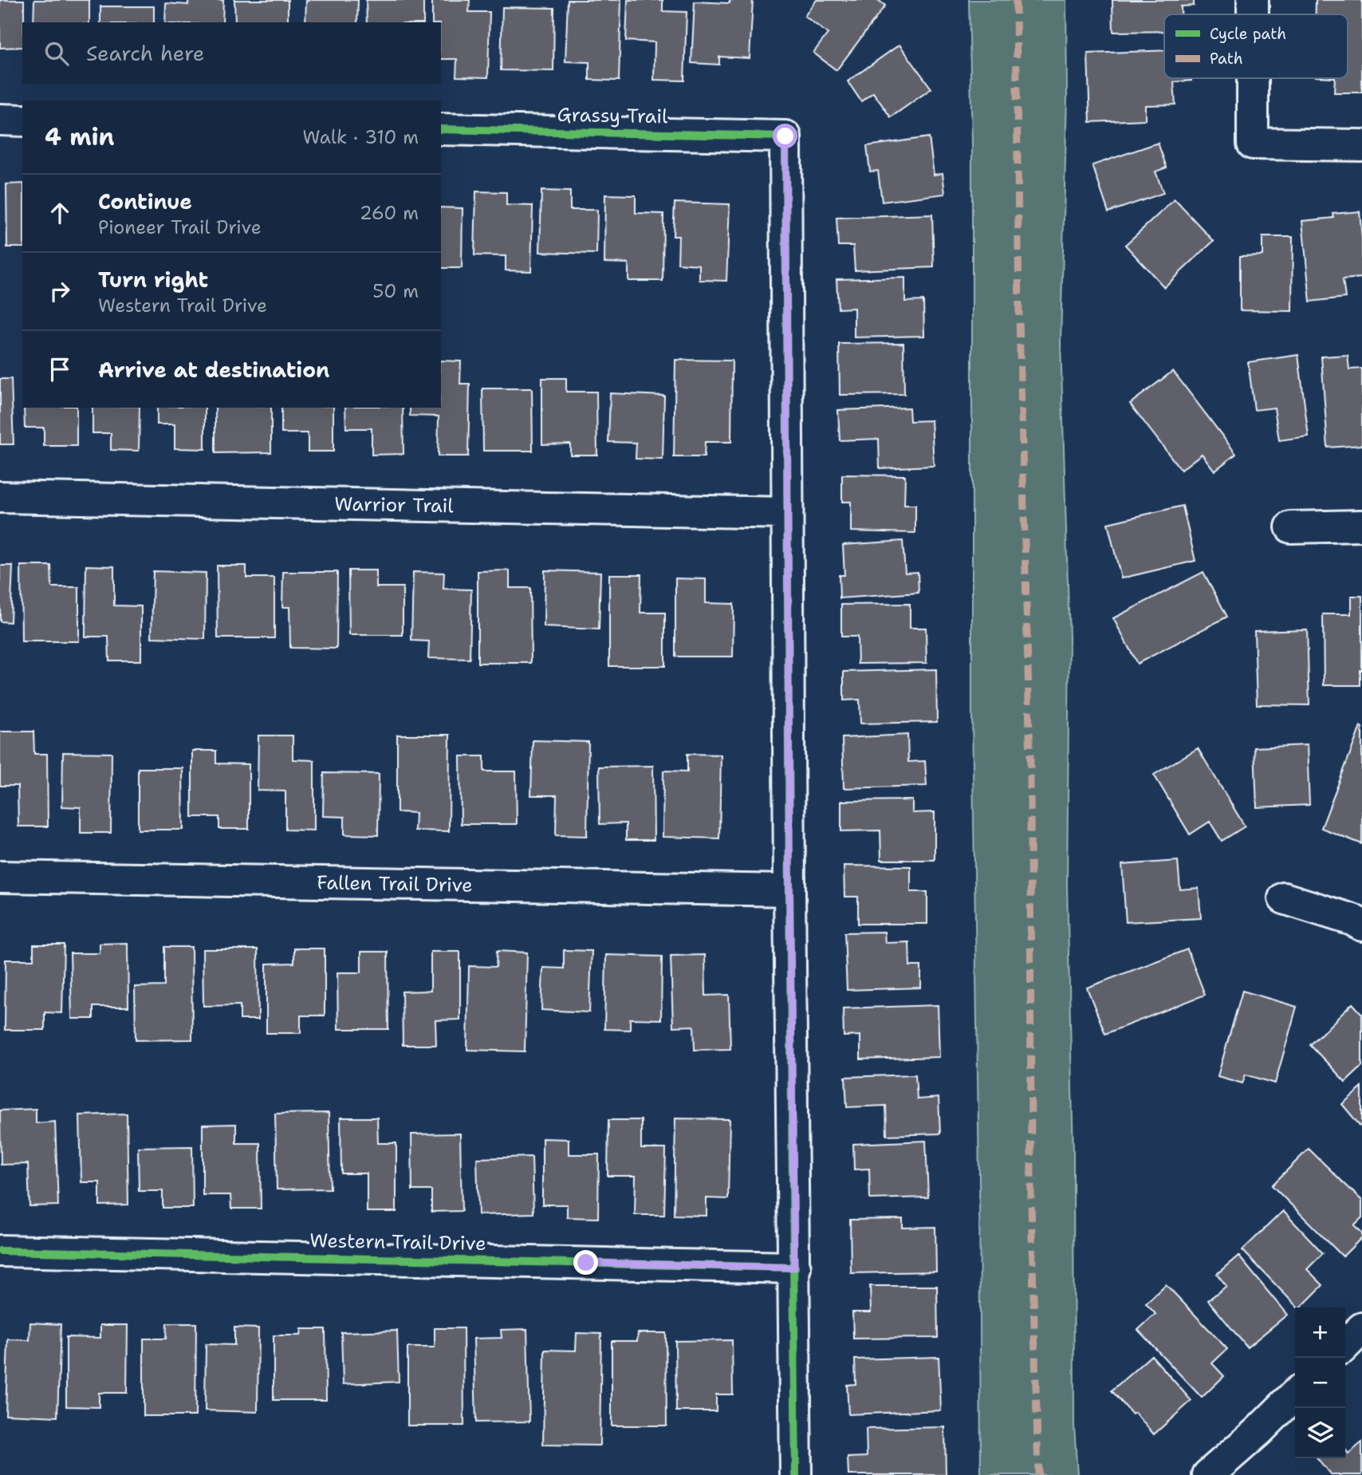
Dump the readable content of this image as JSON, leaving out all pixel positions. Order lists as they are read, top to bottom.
{
  "streets": {
    "street": [
      "Grassy Trail",
      "Warrior Trail",
      "Fallen Trail Drive",
      "Western Trail Drive"
    ]
  },
  "crossings": [
    ["Grassy Trail", "Warrior Trail"]
  ],
  "legend": ["Cycle path", "Path"],
  "page": {
    "search": "Search here",
    "heading": ["4 min", "Walk · 310 m"],
    "list": [
      ["Continue", "Pioneer Trail Drive", "260 m"],
      ["Turn right", "Western Trail Drive", "50 m"],
      "Arrive at destination"
    ],
    "map_buttons": ["+", "−"]
  }
}
